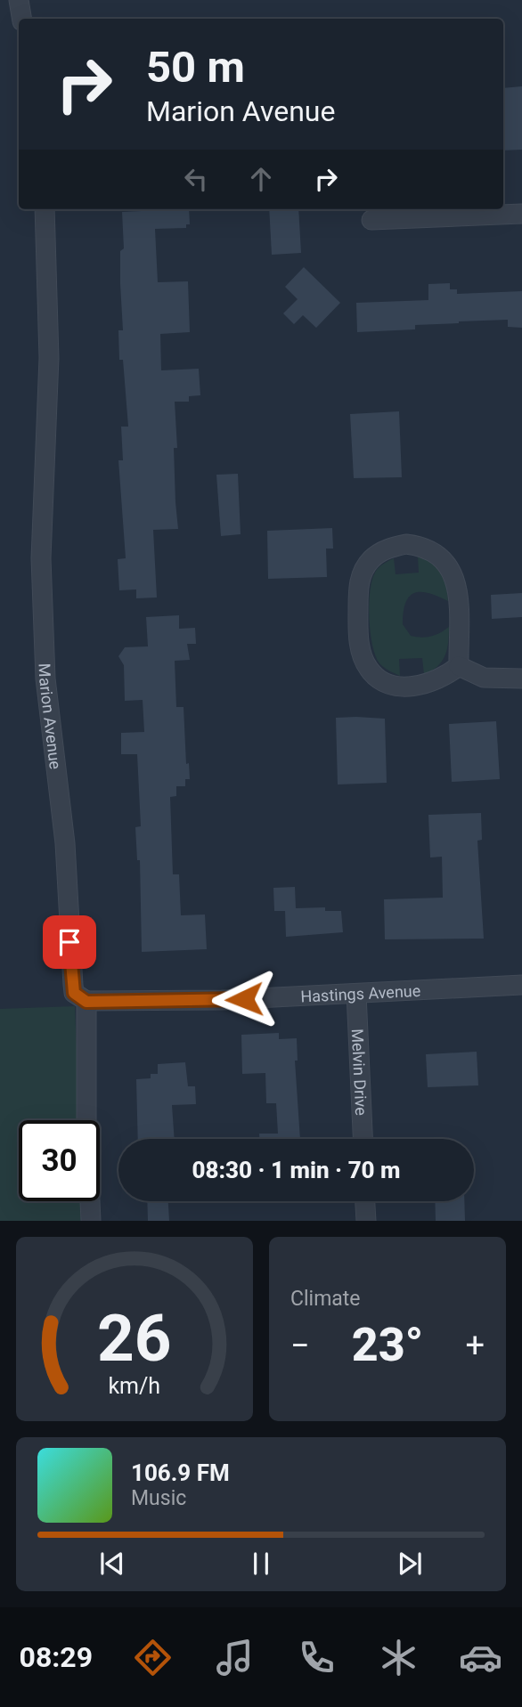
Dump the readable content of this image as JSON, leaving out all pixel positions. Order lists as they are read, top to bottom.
{
  "streets": {
    "street": ["Marion Avenue", "Hastings Avenue", "Melvin Drive"]
  },
  "crossings": [
    ["Marion Avenue", "Hastings Avenue"],
    ["Hastings Avenue", "Melvin Drive"]
  ],
  "page": {
    "turn": ["50 m", "Marion Avenue"],
    "limit": "30",
    "trip": "08:30 · 1 min · 70 m",
    "tile": "Climate",
    "heat": ["−", "23°", "+"],
    "song": ["106.9 FM", "Music"],
    "tabs": "08:29",
    "gauge": ["26", "km/h"]
  }
}
